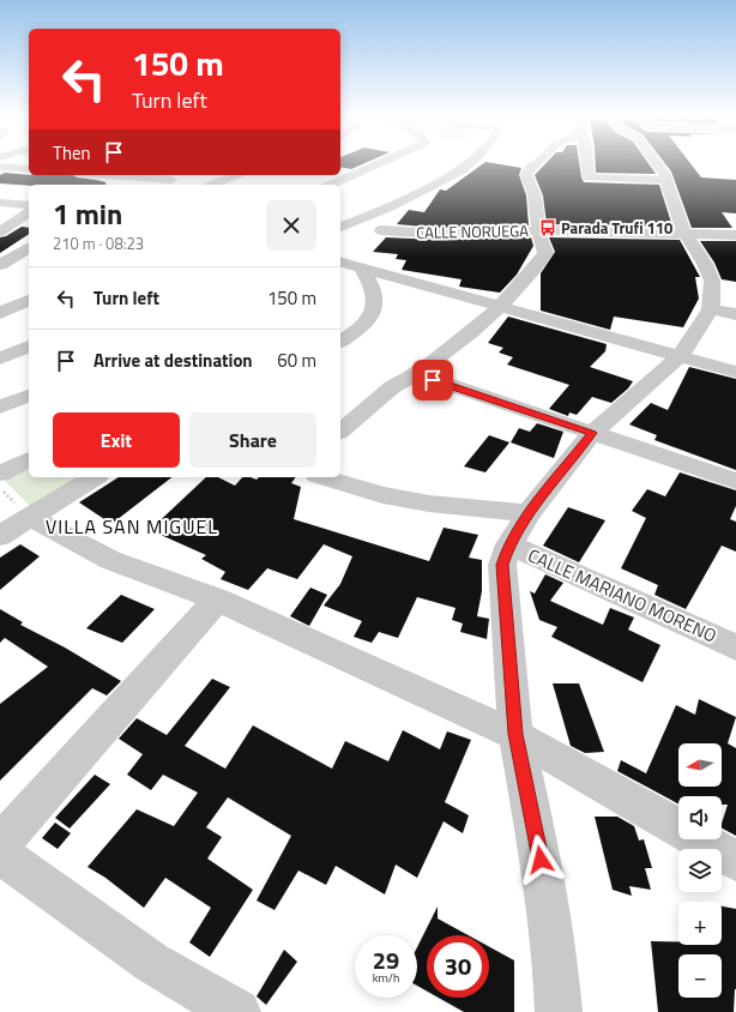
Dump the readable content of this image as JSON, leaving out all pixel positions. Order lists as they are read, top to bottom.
{
  "streets": {
    "street": ["CALLE NORUEGA", "CALLE MARIANO MORENO"]
  },
  "districts": ["VILLA SAN MIGUEL"],
  "places": {
    "bus stop": ["Parada Trufi 110"]
  },
  "north": "left",
  "page": {
    "turn": ["150 m", "Turn left"],
    "then": "Then",
    "heading": ["1 min", "210 m · 08:23"],
    "list": [
      {
        "name": "Turn left",
        "value": "150 m"
      },
      {
        "name": "Arrive at destination",
        "value": "60 m"
      }
    ],
    "buttons": ["Exit", "Share"],
    "map_buttons": ["+", "−"],
    "speed": "29 km/h",
    "limit": "30"
  }
}
